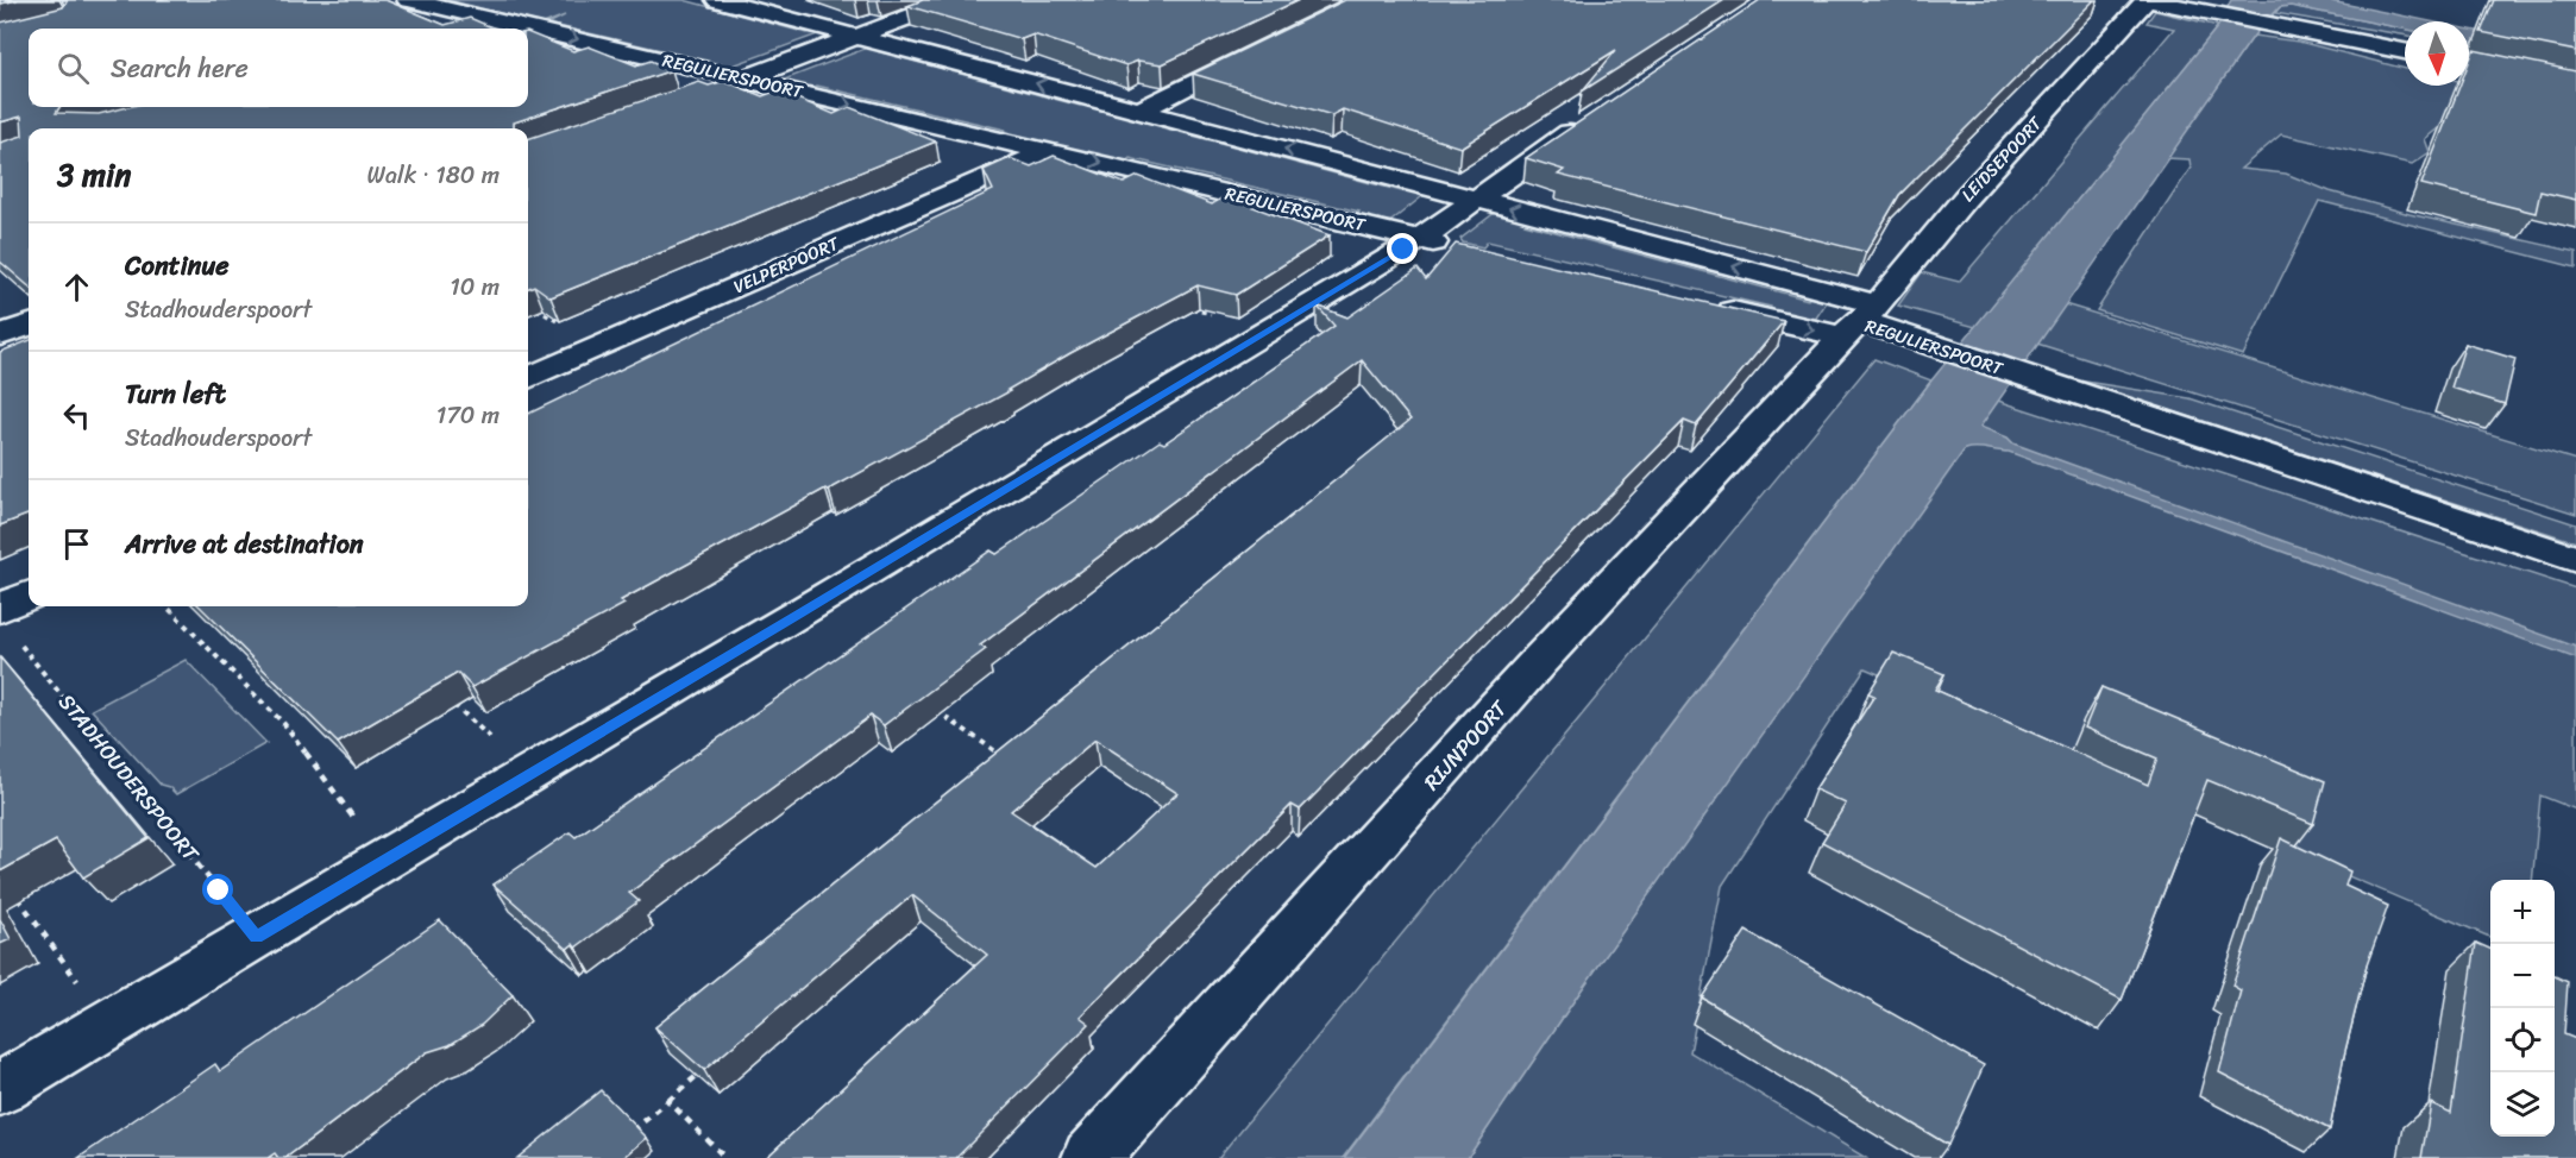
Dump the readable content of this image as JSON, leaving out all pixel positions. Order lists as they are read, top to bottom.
{
  "streets": {
    "street": [
      "REGULIERSPOORT",
      "LEIDSEPOORT",
      "VELPERPOORT",
      "RIJNPOORT"
    ],
    "path": ["STADHOUDERSPOORT"]
  },
  "crossings": [
    ["REGULIERSPOORT", "LEIDSEPOORT"],
    ["REGULIERSPOORT", "VELPERPOORT"],
    ["REGULIERSPOORT", "RIJNPOORT"],
    ["LEIDSEPOORT", "RIJNPOORT"]
  ],
  "north": "bottom",
  "page": {
    "search": "Search here",
    "heading": ["3 min", "Walk · 180 m"],
    "list": [
      ["Continue", "Stadhouderspoort", "10 m"],
      ["Turn left", "Stadhouderspoort", "170 m"],
      "Arrive at destination"
    ],
    "map_buttons": ["+", "−"]
  }
}
